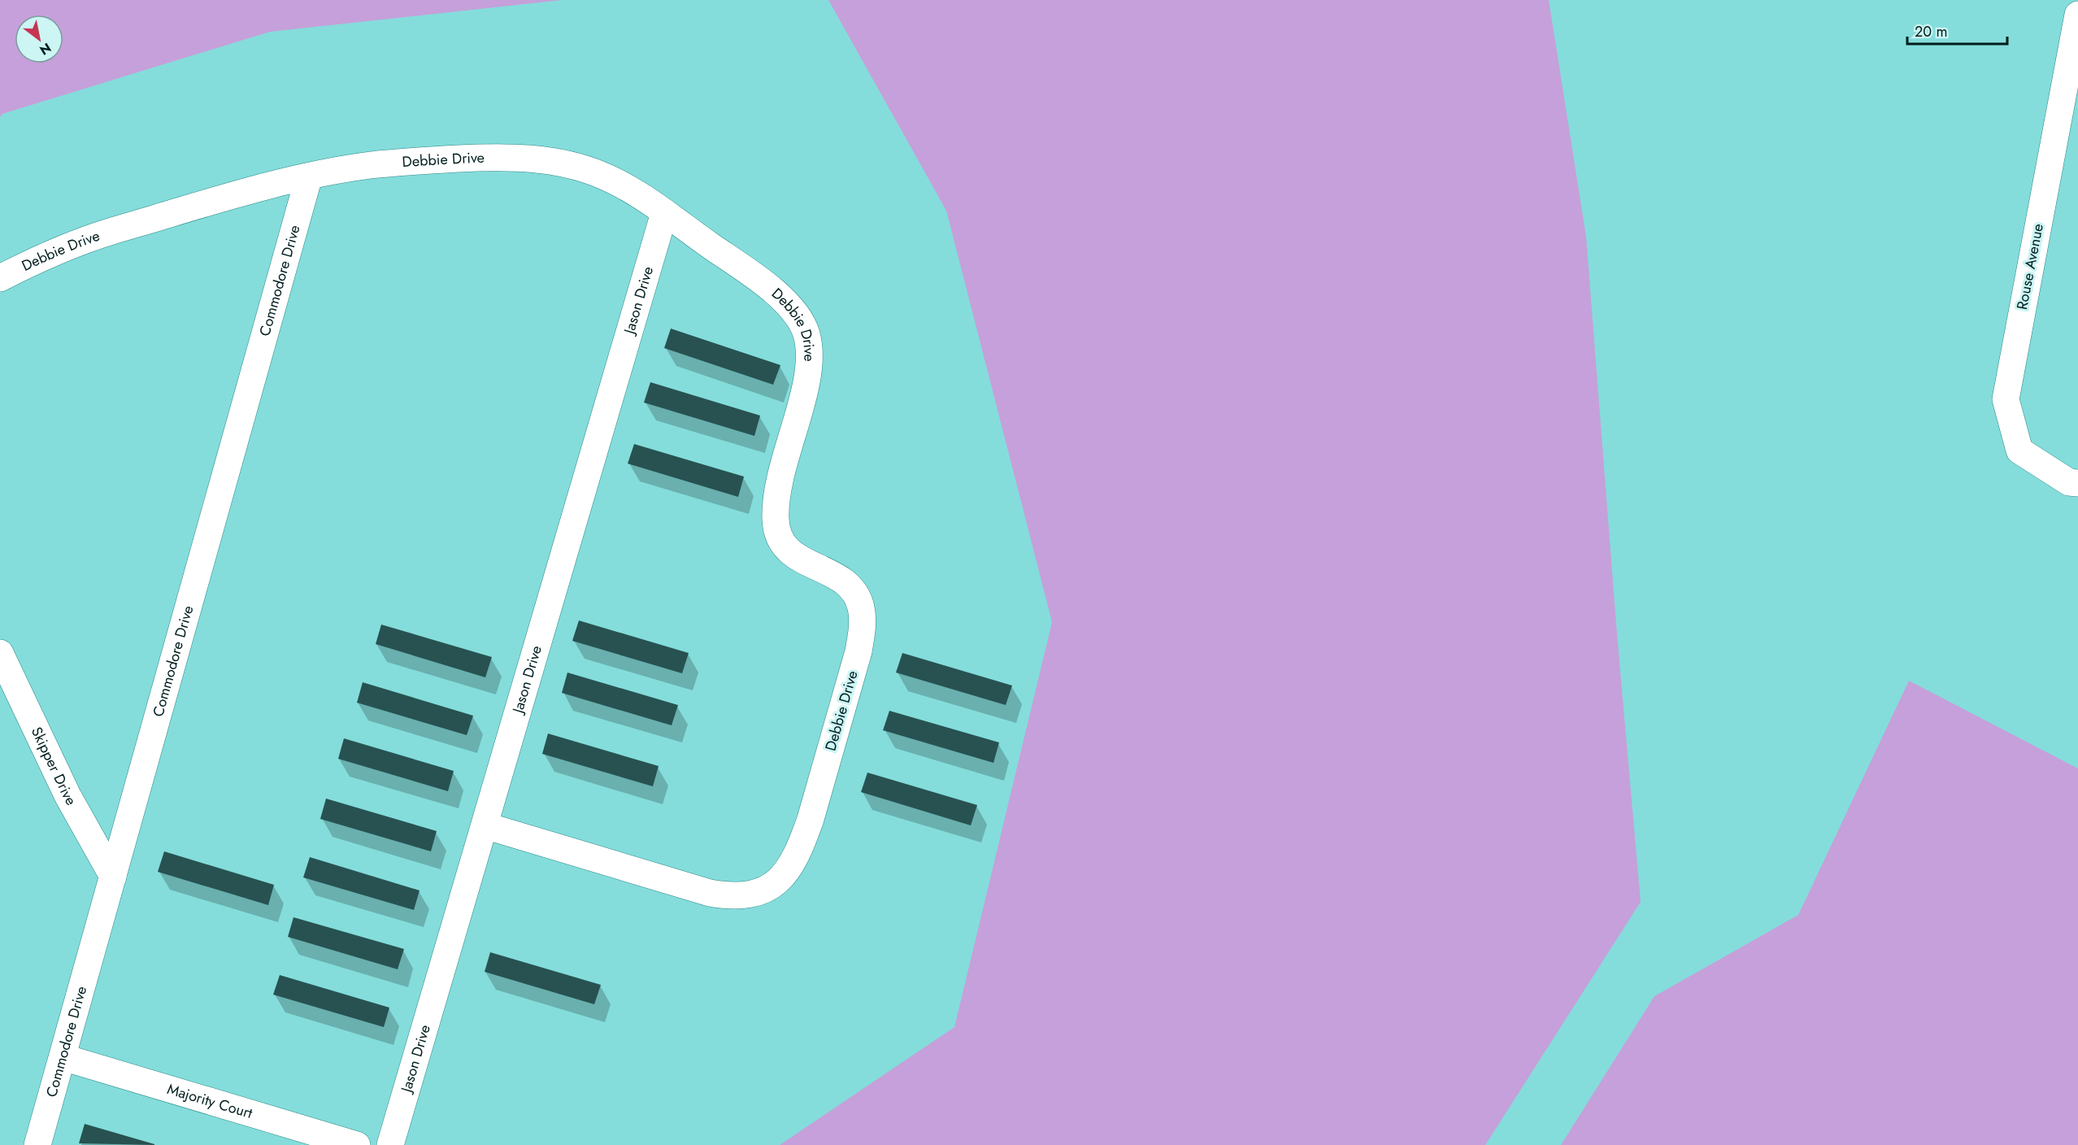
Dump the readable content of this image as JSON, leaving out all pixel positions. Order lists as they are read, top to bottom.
{
  "streets": {
    "street": [
      "Debbie Drive",
      "Rouse Avenue",
      "Commodore Drive",
      "Jason Drive",
      "Skipper Drive",
      "Majority Court"
    ]
  },
  "crossings": [
    ["Debbie Drive", "Commodore Drive"],
    ["Debbie Drive", "Jason Drive"],
    ["Commodore Drive", "Skipper Drive"],
    ["Commodore Drive", "Majority Court"]
  ],
  "scale_bar": "20 m",
  "north": "bottom right"
}
